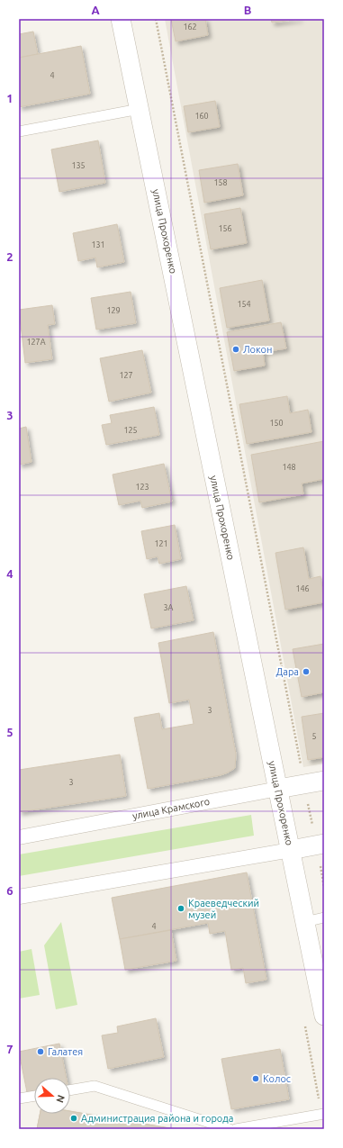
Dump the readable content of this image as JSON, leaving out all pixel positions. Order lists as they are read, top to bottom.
{
  "streets": {
    "street": ["улица Прохоренко", "улица Крамского"]
  },
  "crossings": [
    ["улица Прохоренко", "улица Крамского"]
  ],
  "places": [
    "Локон",
    "Дара",
    "Краеведческий музей",
    "Галатея",
    "Колос",
    "Администрация района и города"
  ],
  "house_numbers": [
    "162",
    "4",
    "160",
    "135",
    "158",
    "156",
    "131",
    "154",
    "129",
    "127А",
    "127",
    "150",
    "125",
    "148",
    "123",
    "121",
    "146",
    "3А",
    "3",
    "5",
    "3",
    "4"
  ],
  "north": "right",
  "grid": {
    "columns": ["A", "B"],
    "rows": [
      "1",
      "2",
      "3",
      "4",
      "5",
      "6",
      "7"
    ]
  }
}
